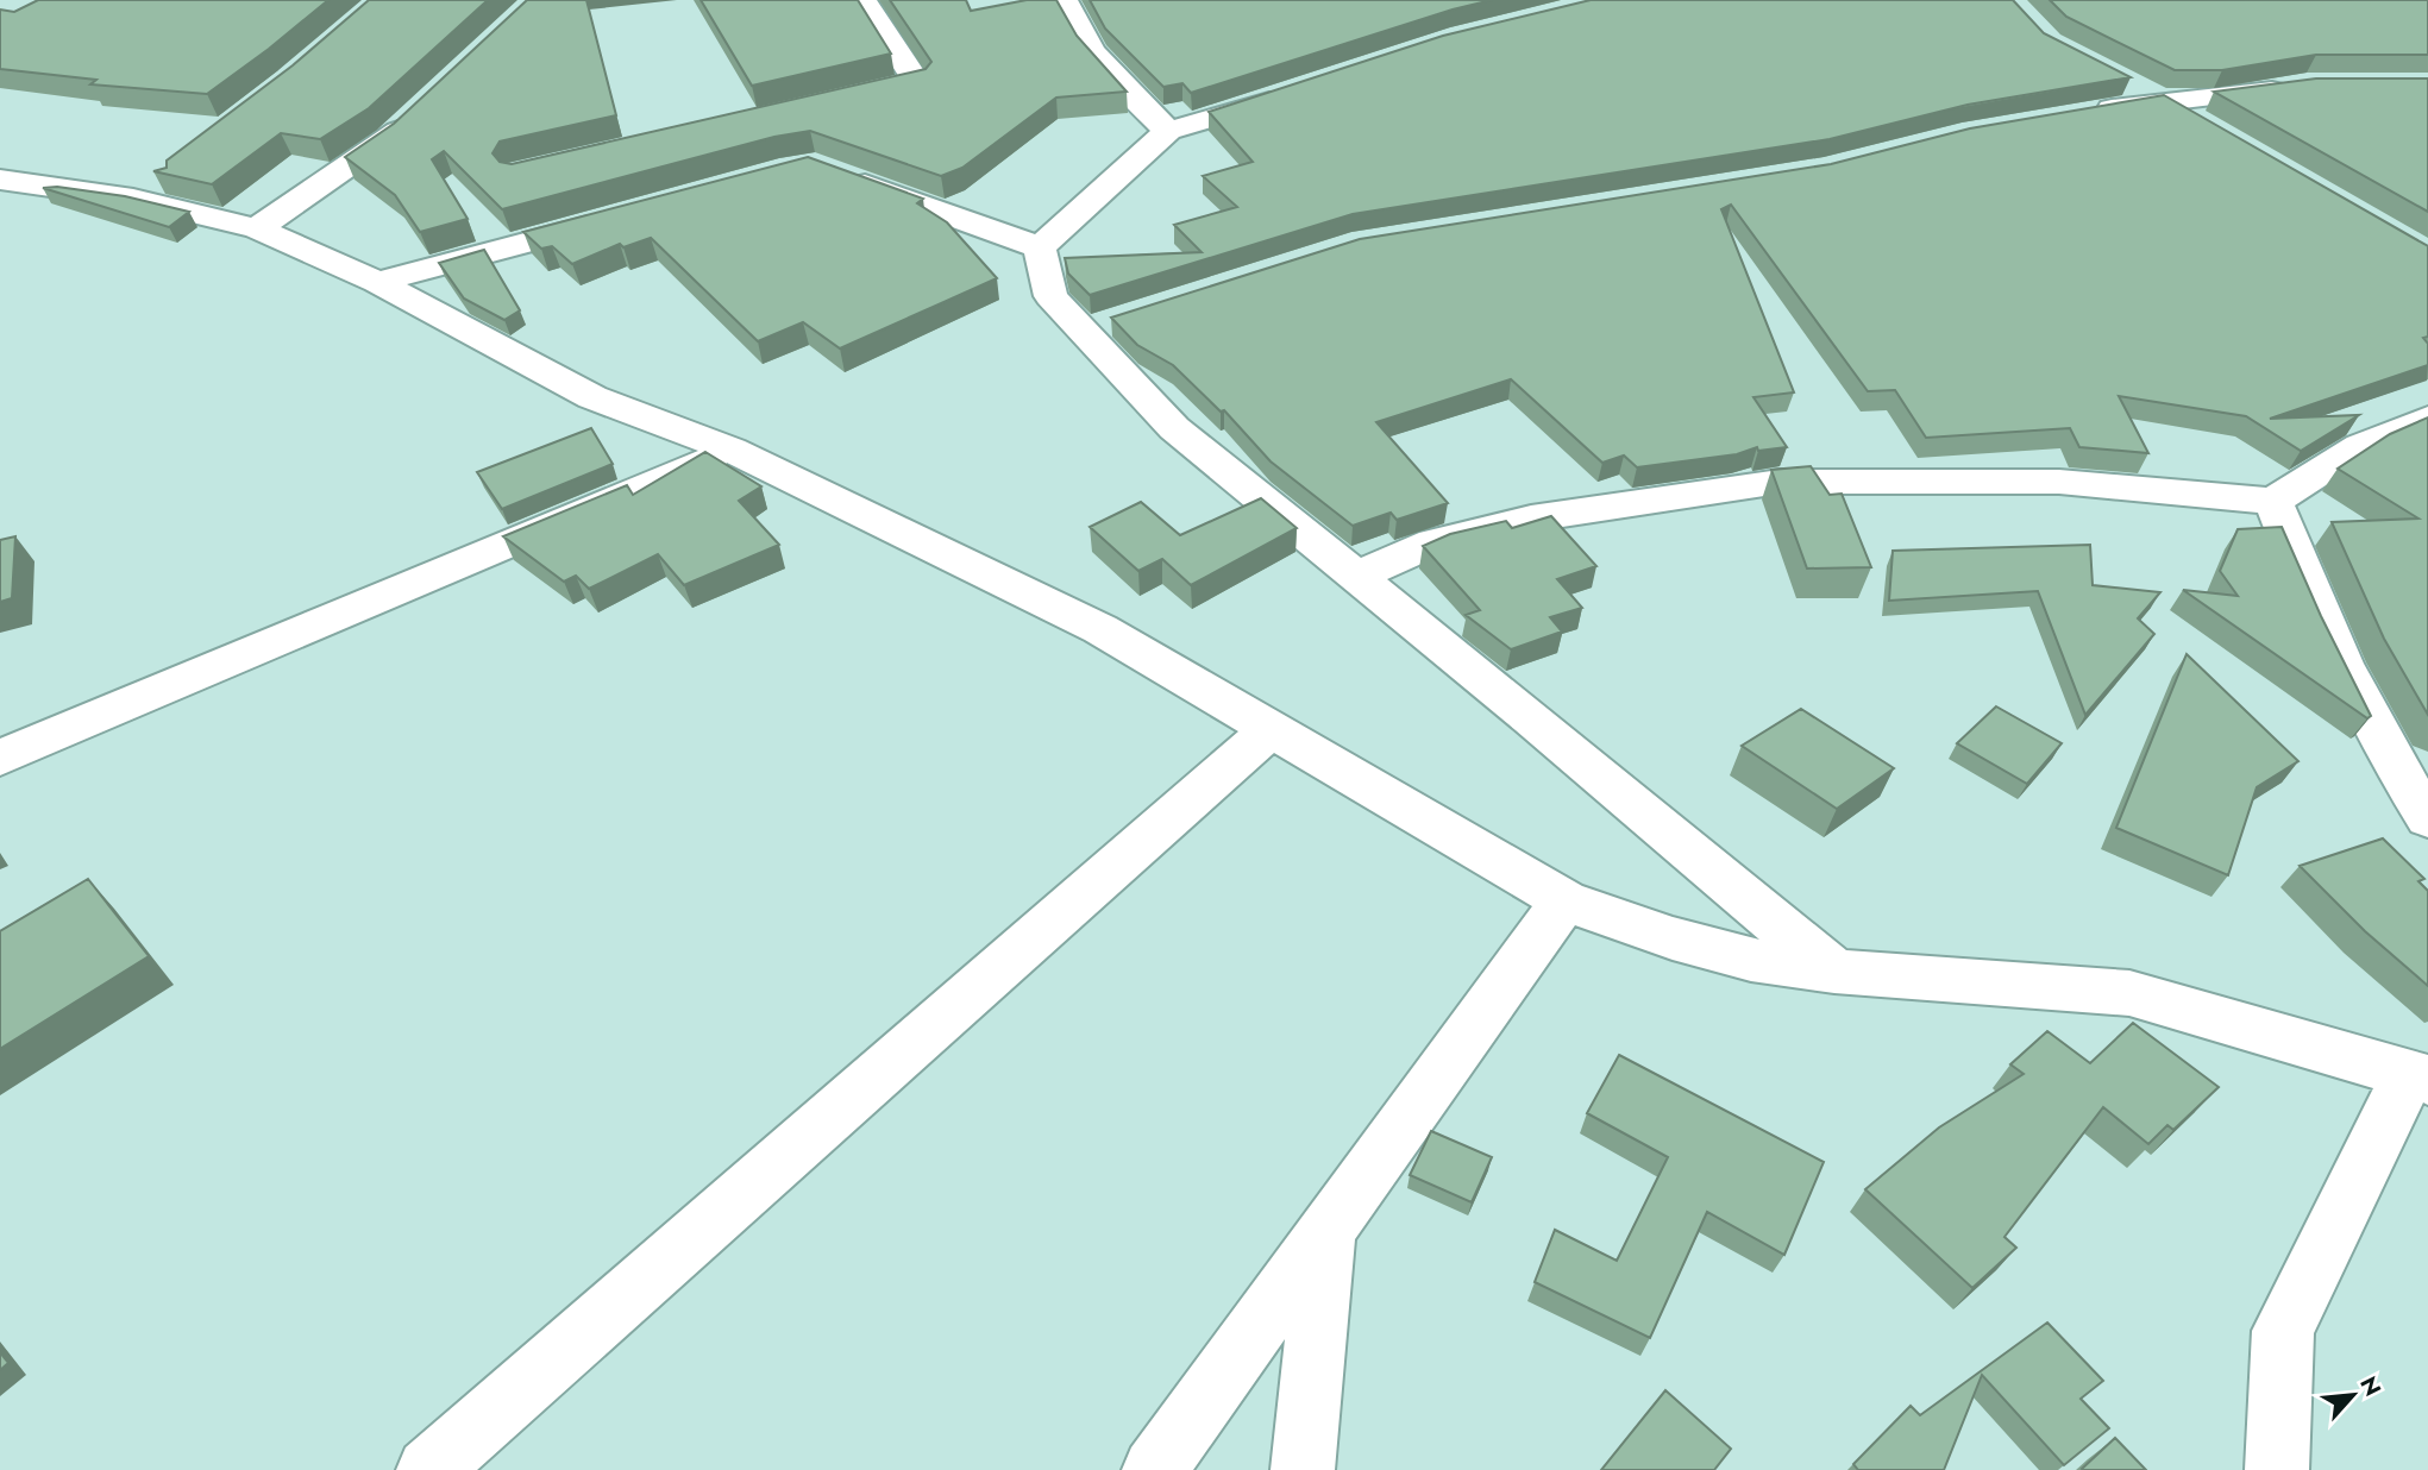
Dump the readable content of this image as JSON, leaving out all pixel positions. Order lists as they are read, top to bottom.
{
  "north": "top right"
}
